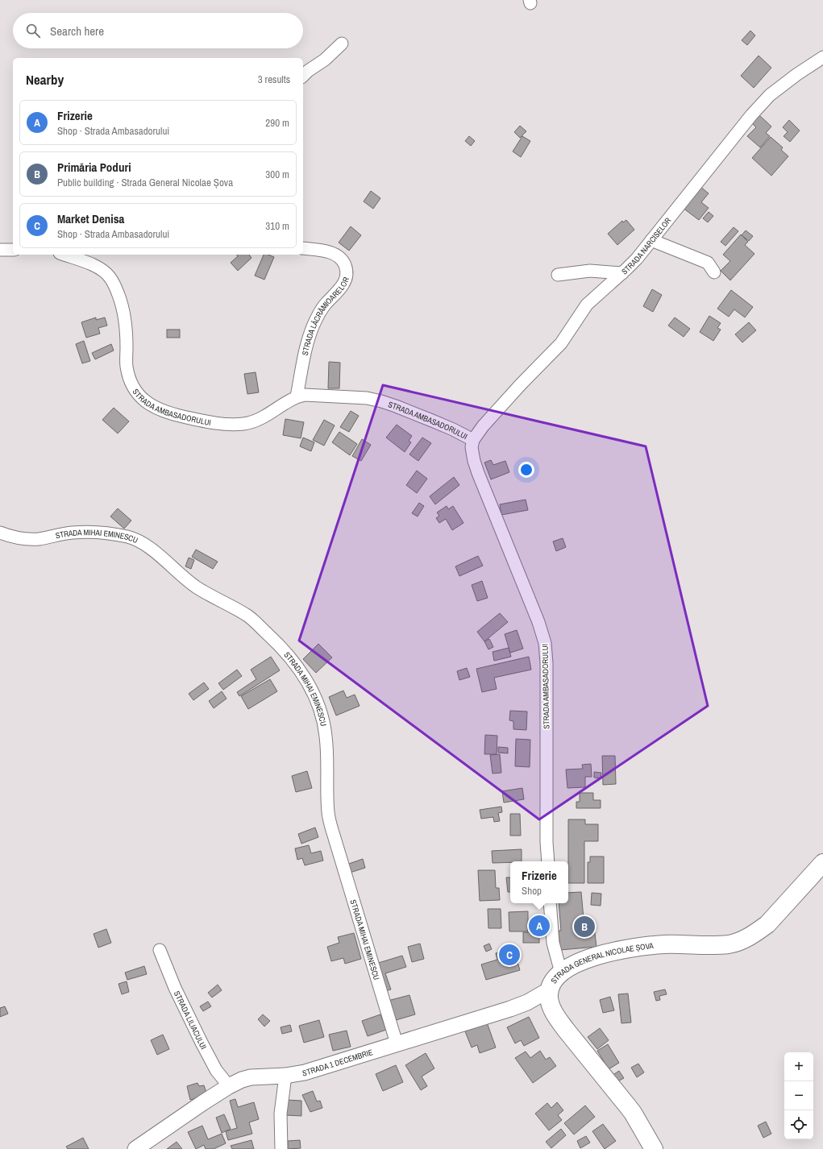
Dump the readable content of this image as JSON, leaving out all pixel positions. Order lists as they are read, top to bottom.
{
  "streets": {
    "main road": ["STRADA GENERAL NICOLAE ȘOVA"],
    "street": [
      "STRADA NARCISELOR",
      "STRADA LĂCRĂMIOARELOR",
      "STRADA AMBASADORULUI",
      "STRADA MIHAI EMINESCU",
      "STRADA LILIACULUI",
      "STRADA 1 DECEMBRIE"
    ]
  },
  "crossings": [
    ["STRADA NARCISELOR", "STRADA AMBASADORULUI"],
    ["STRADA LĂCRĂMIOARELOR", "STRADA AMBASADORULUI"],
    ["STRADA MIHAI EMINESCU", "STRADA 1 DECEMBRIE"],
    ["STRADA GENERAL NICOLAE ȘOVA", "STRADA 1 DECEMBRIE"],
    ["STRADA LILIACULUI", "STRADA 1 DECEMBRIE"]
  ],
  "page": {
    "search": "Search here",
    "heading": ["Nearby", "3 results"],
    "list": [
      {
        "mark": "A",
        "name": "Frizerie",
        "note": "Shop · Strada Ambasadorului",
        "value": "290 m"
      },
      {
        "mark": "B",
        "name": "Primăria Poduri",
        "note": "Public building · Strada General Nicolae Șova",
        "value": "300 m"
      },
      {
        "mark": "C",
        "name": "Market Denisa",
        "note": "Shop · Strada Ambasadorului",
        "value": "310 m"
      }
    ],
    "popup": ["Frizerie", "Shop"],
    "pins": ["A", "B", "C"],
    "map_buttons": ["+", "−"]
  }
}
